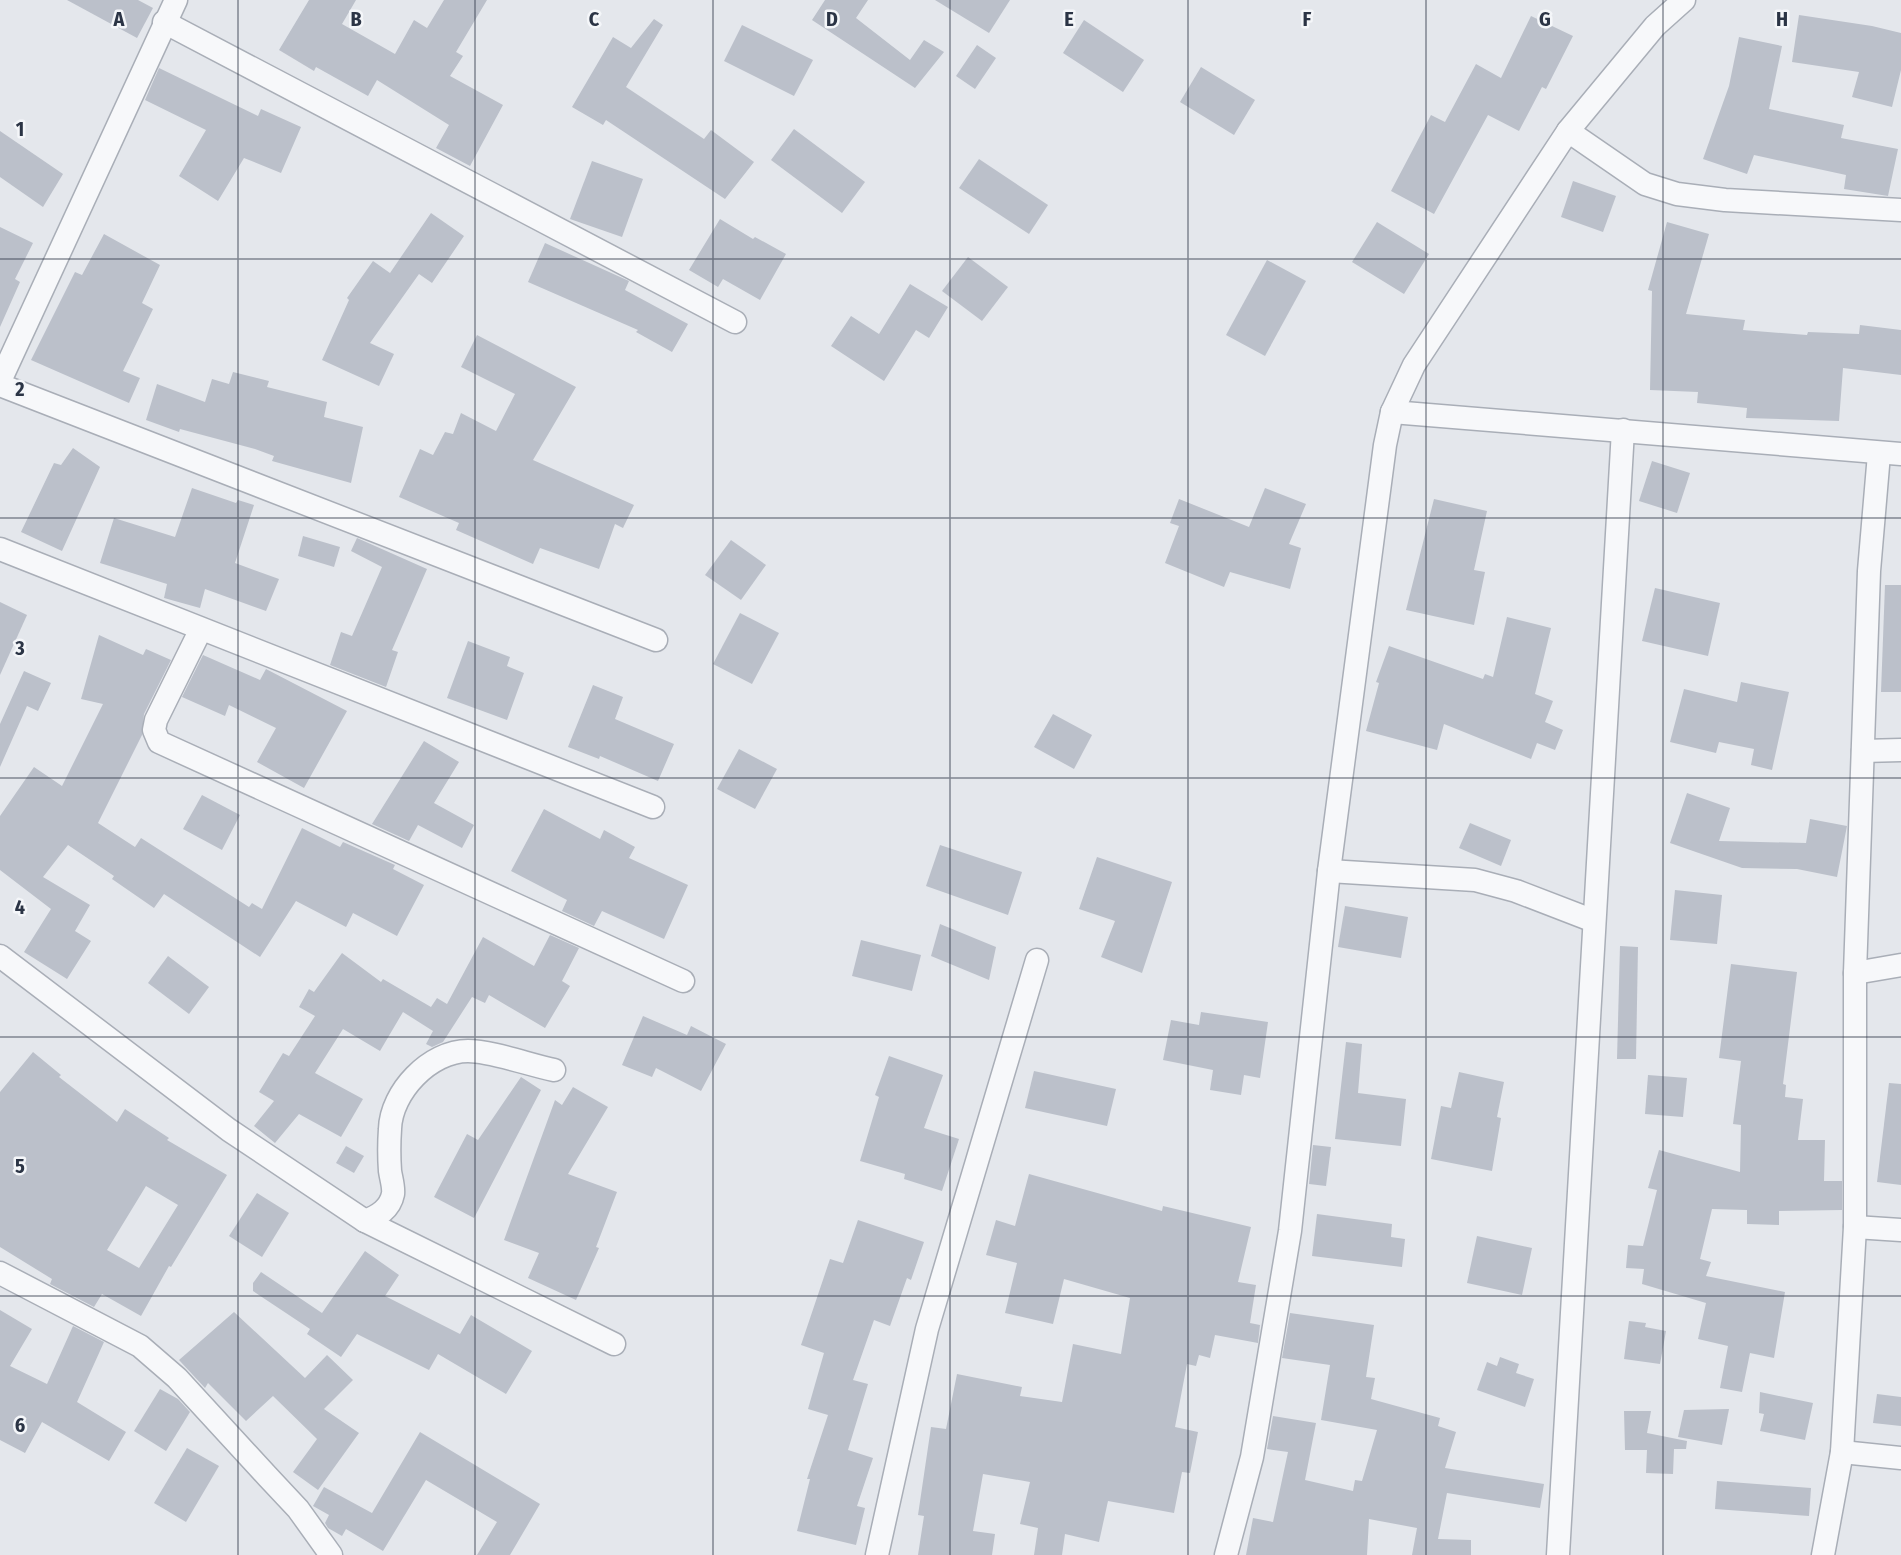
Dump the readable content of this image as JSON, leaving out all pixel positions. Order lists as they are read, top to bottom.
{
  "grid": {
    "columns": [
      "A",
      "B",
      "C",
      "D",
      "E",
      "F",
      "G",
      "H"
    ],
    "rows": [
      "1",
      "2",
      "3",
      "4",
      "5",
      "6"
    ]
  }
}
